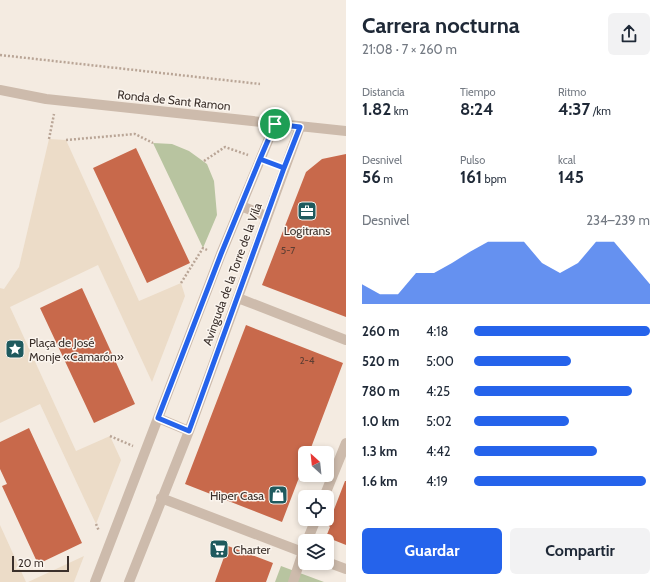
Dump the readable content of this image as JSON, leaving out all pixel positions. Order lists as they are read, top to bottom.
{
  "streets": {
    "street": ["Ronda de Sant Ramon", "Avinguda de la Torre de la Vila"]
  },
  "crossings": [
    ["Ronda de Sant Ramon", "Avinguda de la Torre de la Vila"]
  ],
  "places": {
    "office": ["Logitrans"],
    "place": ["Plaça de José Monje «Camarón»"],
    "shop": ["Hiper Casa"],
    "supermarket": ["Charter"]
  },
  "house_numbers": ["5-7", "2-4"],
  "scale_bar": "20 m",
  "north": "top left",
  "page": {
    "heading": ["Carrera nocturna", "21:08 · 7 × 260 m"],
    "stats": [
      ["Distancia", "1.82 km"],
      ["Tiempo", "8:24"],
      ["Ritmo", "4:37 /km"],
      ["Desnivel", "56 m"],
      ["Pulso", "161 bpm"],
      ["kcal", "145"]
    ],
    "chart": ["Desnivel", "234–239 m"],
    "list": [
      {
        "name": "260 m",
        "note": "4:18"
      },
      {
        "name": "520 m",
        "note": "5:00"
      },
      {
        "name": "780 m",
        "note": "4:25"
      },
      {
        "name": "1.0 km",
        "note": "5:02"
      },
      {
        "name": "1.3 km",
        "note": "4:42"
      },
      {
        "name": "1.6 km",
        "note": "4:19"
      }
    ],
    "buttons": ["Guardar", "Compartir"],
    "scale": "20 m"
  }
}
